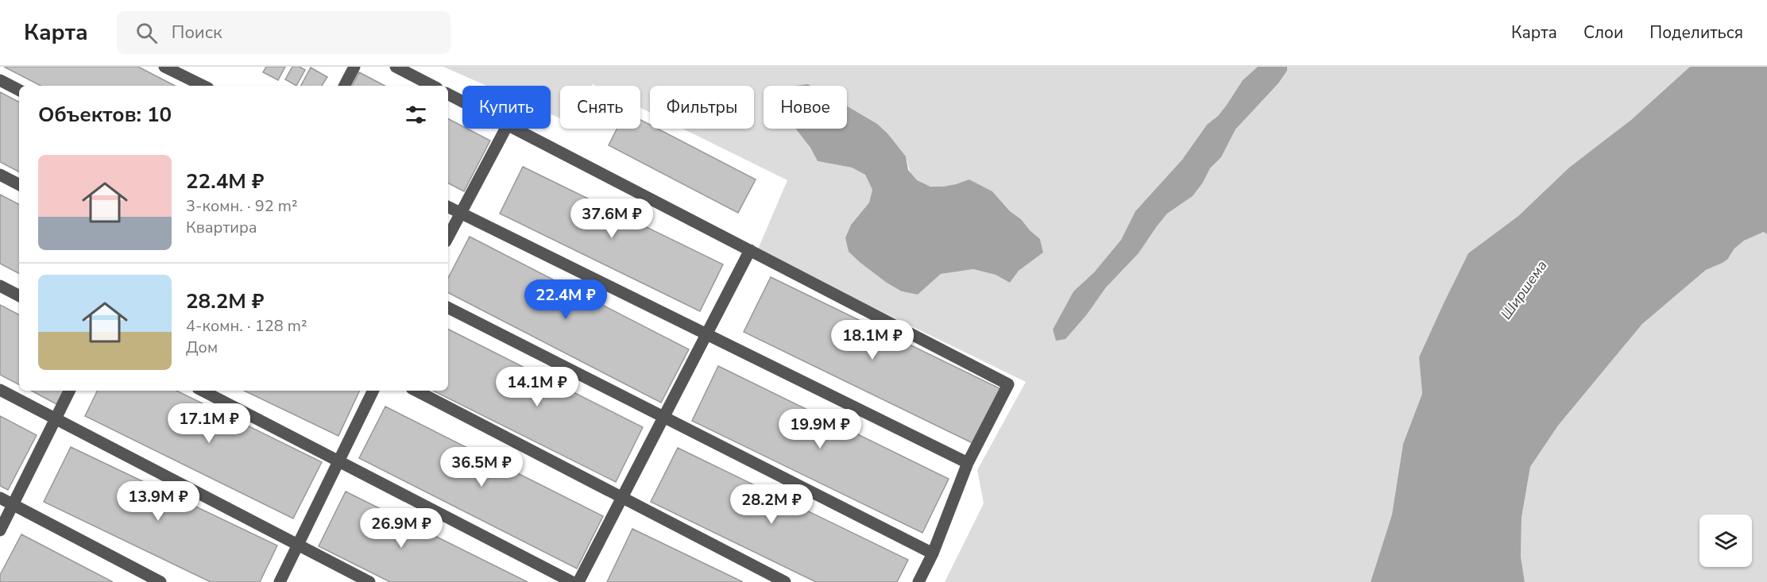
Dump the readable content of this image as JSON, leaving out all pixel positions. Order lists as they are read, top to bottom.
{
  "water": ["Ширшема"],
  "page": {
    "header": "Карта",
    "search": "Поиск",
    "nav": ["Карта", "Слои", "Поделиться"],
    "chip": [
      "Купить",
      "Снять",
      "Фильтры",
      "Новое"
    ],
    "heading": "Объектов: 10",
    "list": [
      {
        "name": "22.4M ₽",
        "note": "3-комн. · 92 m² · Квартира"
      },
      {
        "name": "28.2M ₽",
        "note": "4-комн. · 128 m² · Дом"
      }
    ],
    "price": [
      "37.6M ₽",
      "22.4M ₽",
      "18.1M ₽",
      "14.1M ₽",
      "17.1M ₽",
      "19.9M ₽",
      "36.5M ₽",
      "13.9M ₽",
      "28.2M ₽",
      "26.9M ₽"
    ]
  }
}
